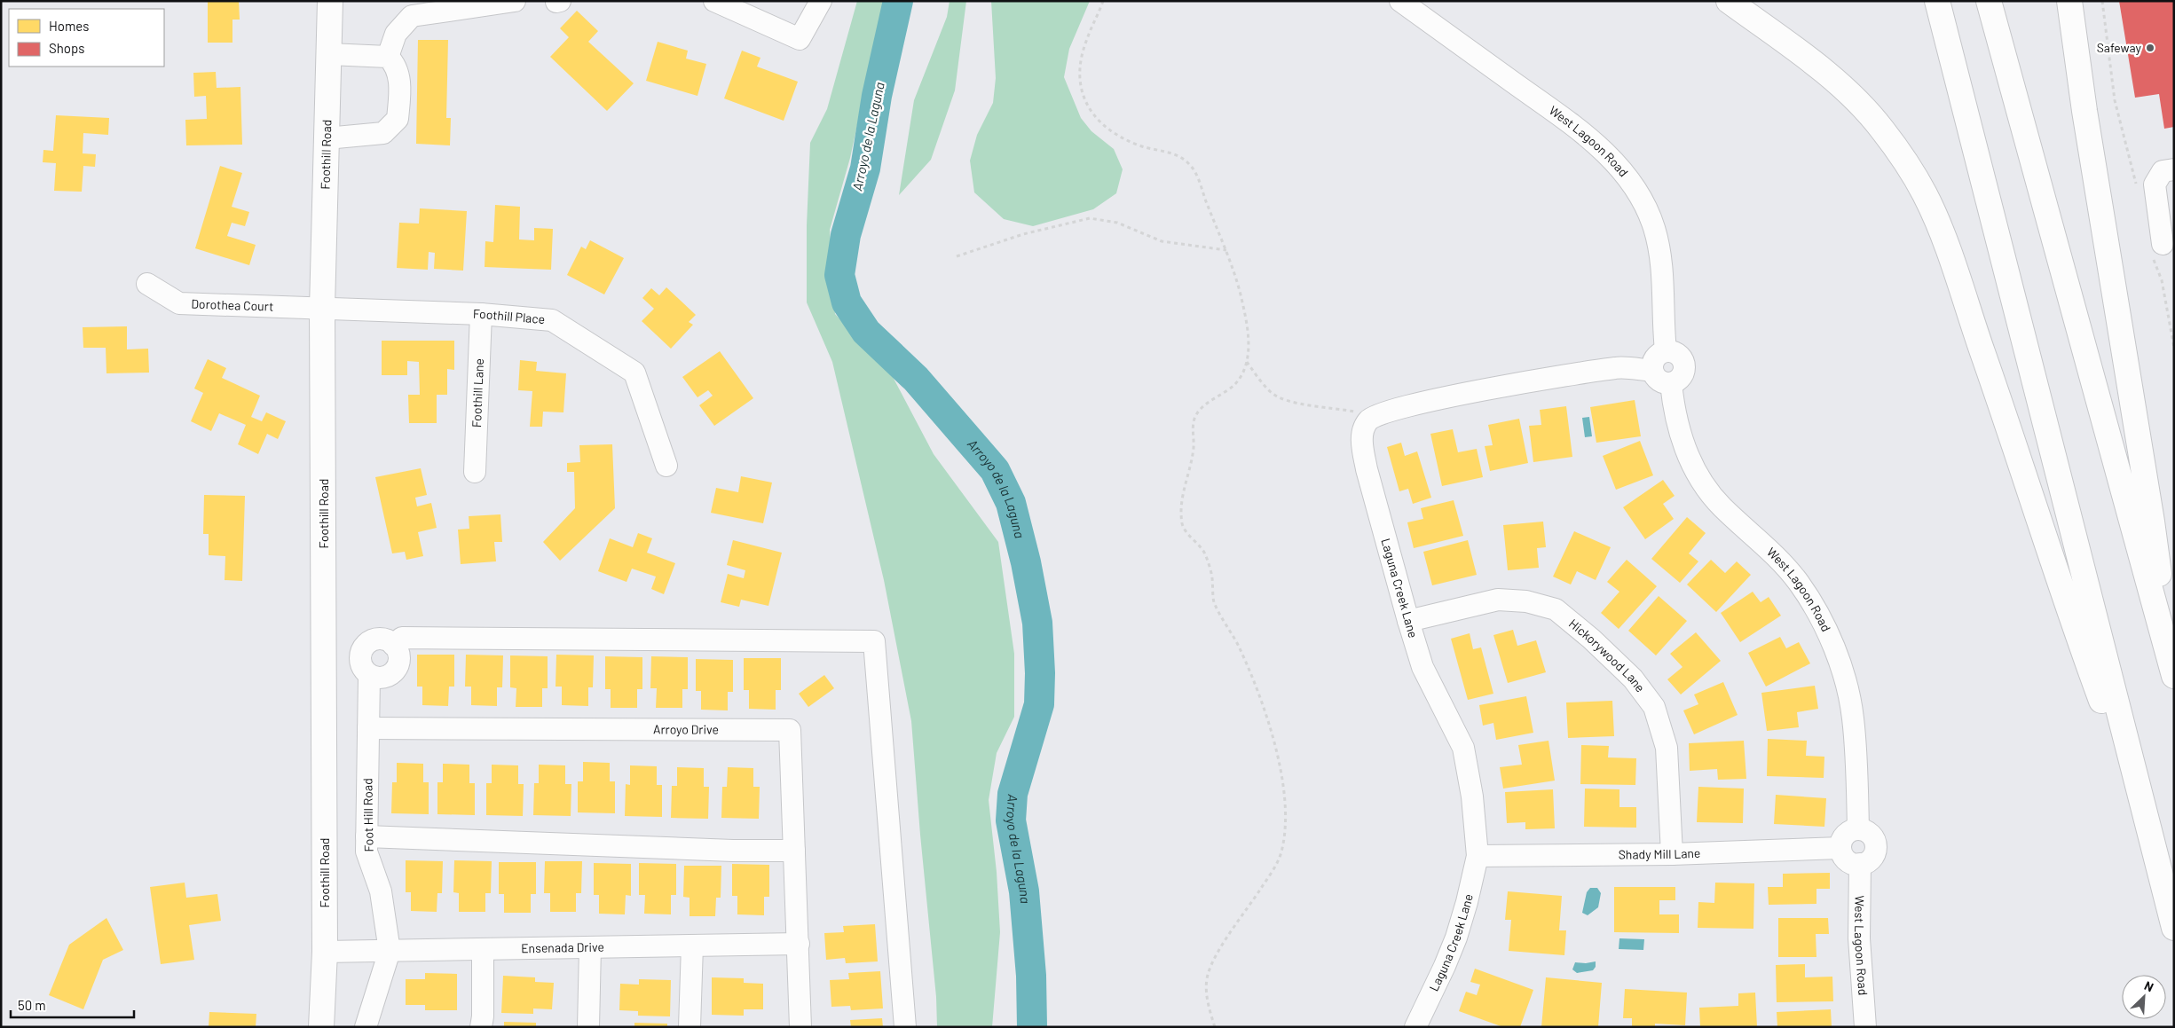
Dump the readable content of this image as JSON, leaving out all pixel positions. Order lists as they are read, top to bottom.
{
  "streets": {
    "main road": ["Foothill Road"],
    "street": [
      "West Lagoon Road",
      "Dorothea Court",
      "Foothill Place",
      "Foothill Lane",
      "Laguna Creek Lane",
      "Hickorywood Lane",
      "Arroyo Drive",
      "Foot Hill Road",
      "Shady Mill Lane",
      "Ensenada Drive"
    ]
  },
  "crossings": [
    ["West Lagoon Road", "Shady Mill Lane"],
    ["Foothill Road", "Dorothea Court"],
    ["Foothill Road", "Foothill Place"],
    ["Foothill Road", "Ensenada Drive"],
    ["Dorothea Court", "Foothill Place"],
    ["Foothill Place", "Foothill Lane"],
    ["Laguna Creek Lane", "Hickorywood Lane"],
    ["Laguna Creek Lane", "Shady Mill Lane"],
    ["Hickorywood Lane", "Shady Mill Lane"],
    ["Arroyo Drive", "Foot Hill Road"],
    ["Arroyo Drive", "Ensenada Drive"],
    ["Foot Hill Road", "Ensenada Drive"]
  ],
  "water": ["Arroyo de la Laguna"],
  "places": ["Safeway"],
  "legend": ["Homes", "Shops"],
  "scale_bar": "50 m",
  "north": "top right"
}
